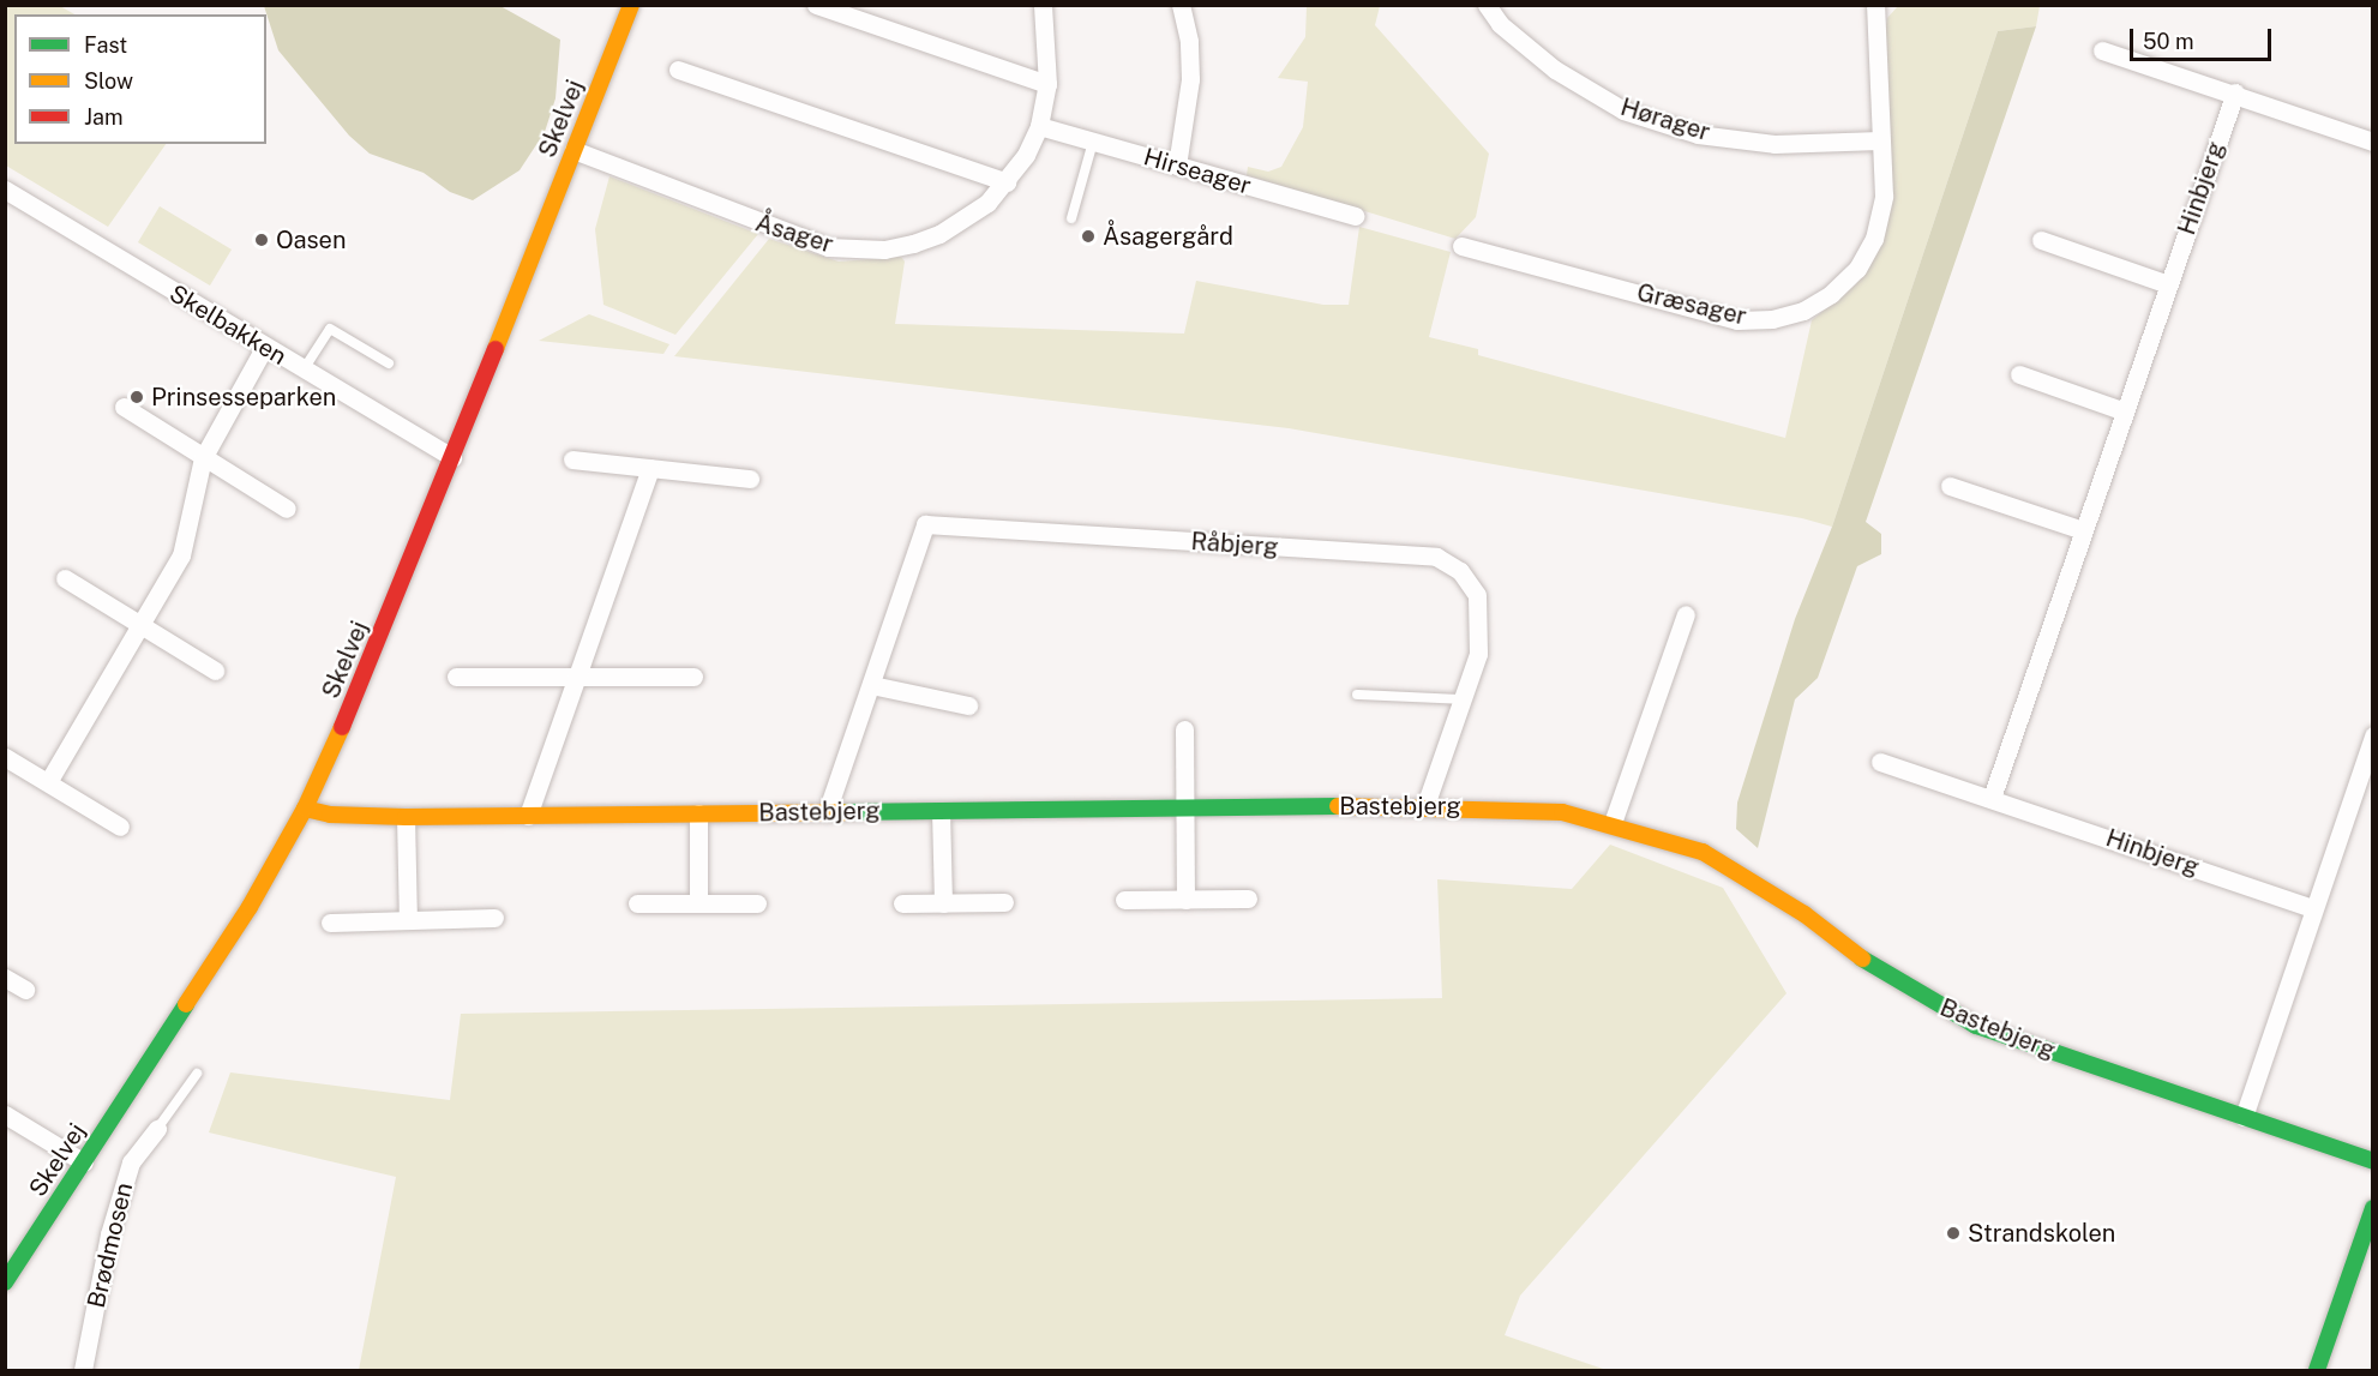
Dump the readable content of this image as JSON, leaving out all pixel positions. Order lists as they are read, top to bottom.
{
  "streets": {
    "street": [
      "Skelvej",
      "Hørager",
      "Hirseager",
      "Hinbjerg",
      "Åsager",
      "Græsager",
      "Skelbakken",
      "Råbjerg",
      "Bastebjerg",
      "Brødmosen"
    ]
  },
  "crossings": [
    ["Skelvej", "Åsager"],
    ["Skelvej", "Skelbakken"],
    ["Skelvej", "Bastebjerg"],
    ["Hørager", "Græsager"],
    ["Hirseager", "Åsager"],
    ["Råbjerg", "Bastebjerg"]
  ],
  "places": [
    "Åsagergård",
    "Oasen",
    "Prinsesseparken",
    "Strandskolen"
  ],
  "legend": ["Fast", "Slow", "Jam"],
  "scale_bar": "50 m"
}
